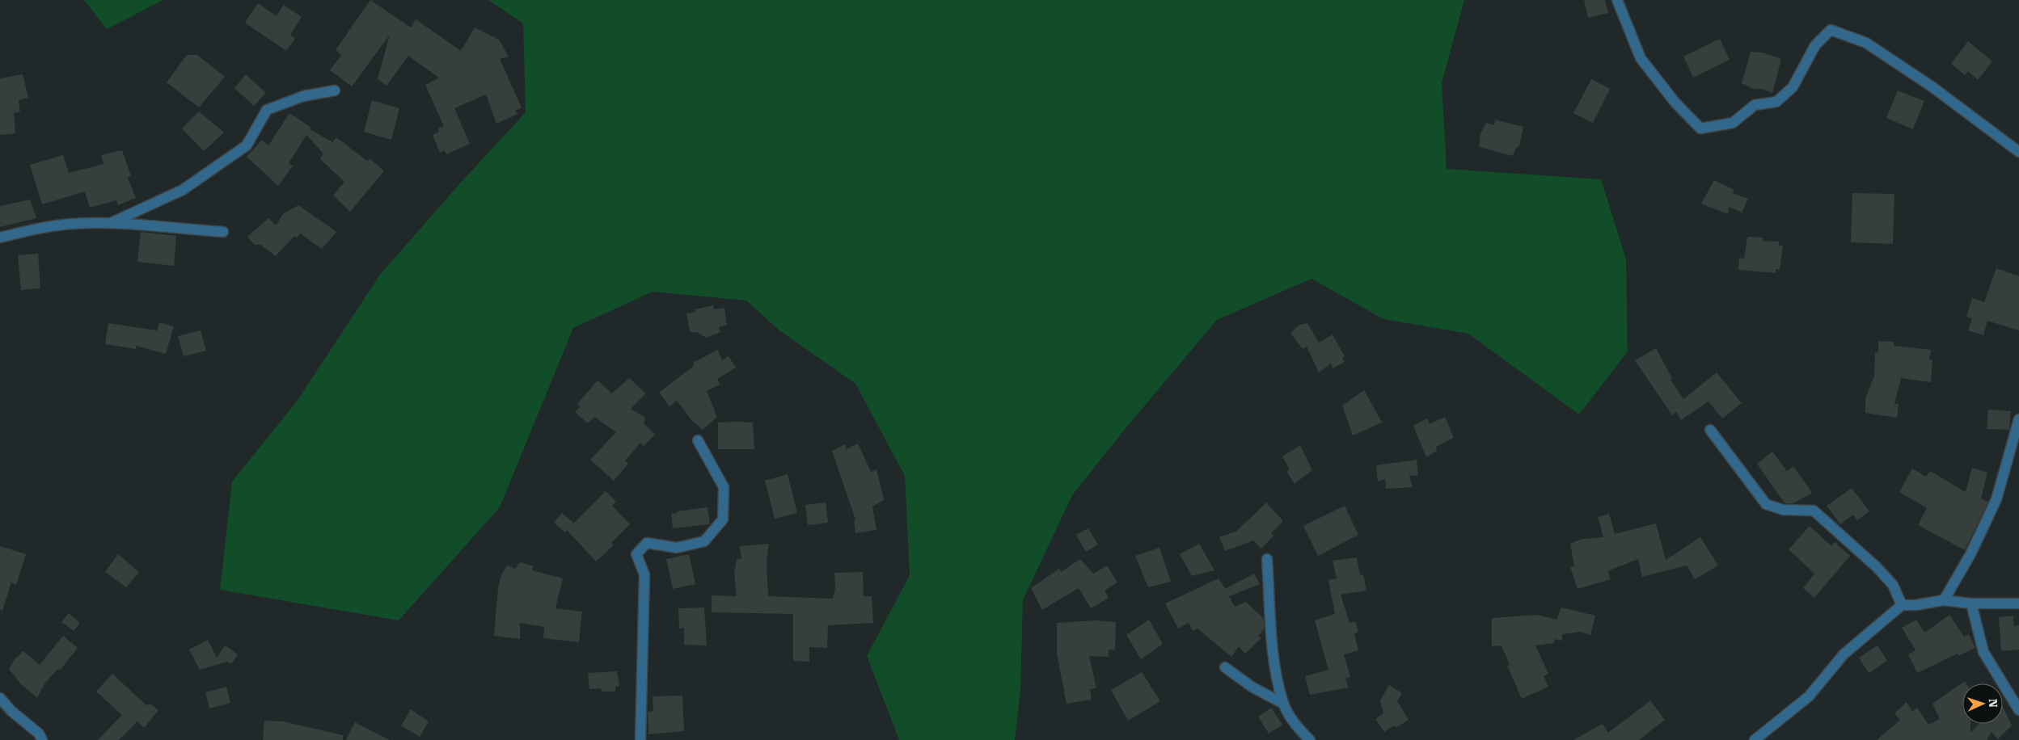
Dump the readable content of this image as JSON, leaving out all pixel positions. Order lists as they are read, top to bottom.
{
  "north": "right"
}
